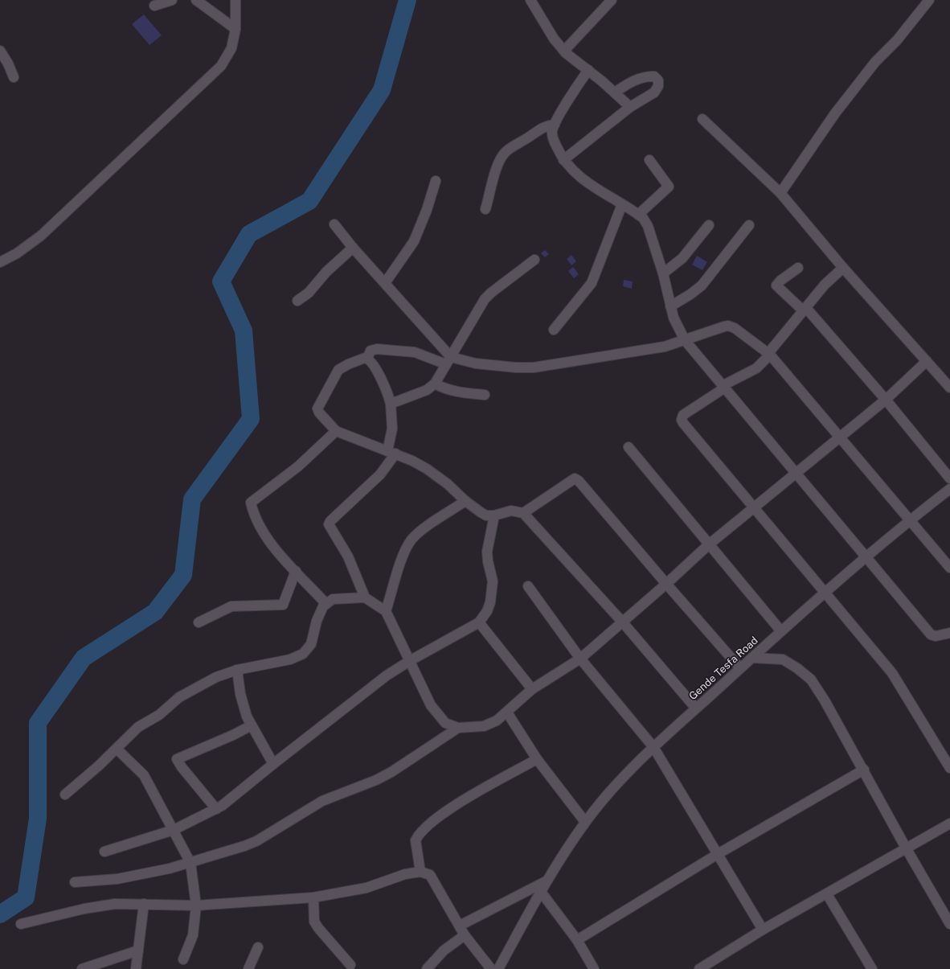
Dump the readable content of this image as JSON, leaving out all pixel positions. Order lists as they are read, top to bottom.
{
  "streets": {
    "street": ["Gende Tesfa Road"]
  }
}
